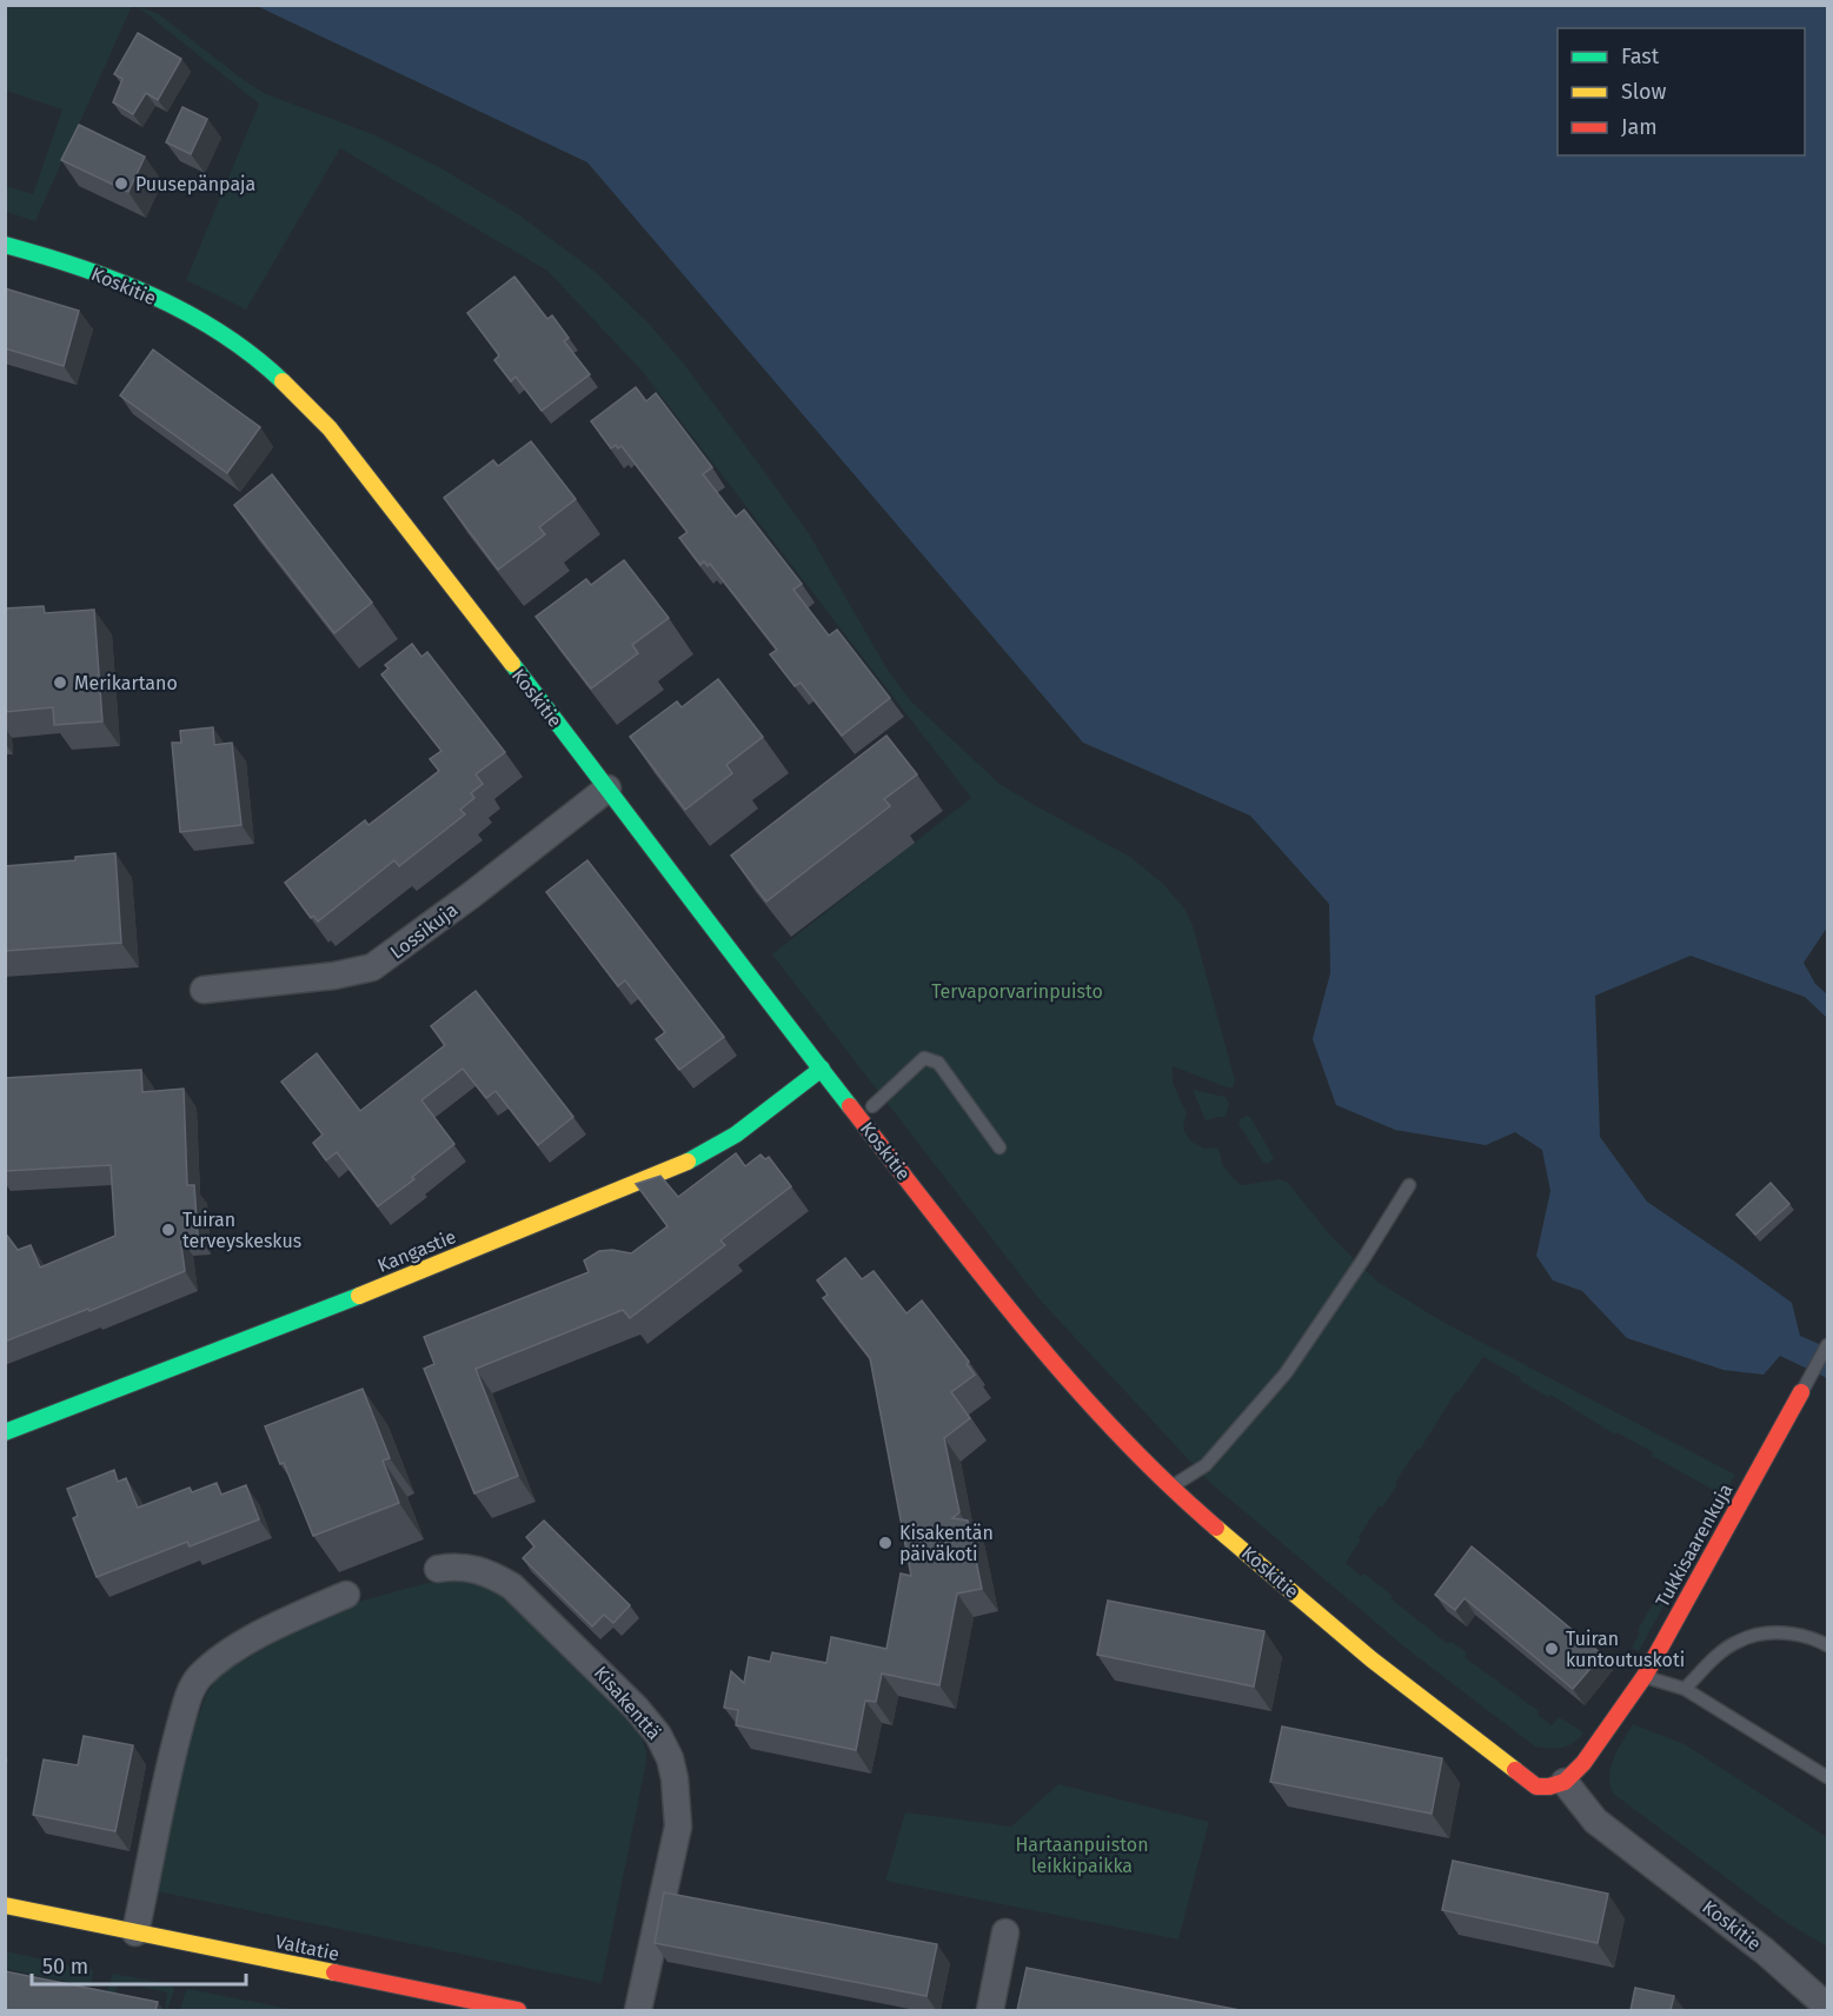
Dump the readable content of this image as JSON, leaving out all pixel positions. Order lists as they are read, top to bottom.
{
  "streets": {
    "street": [
      "Koskitie",
      "Lossikuja",
      "Kangastie",
      "Tukkisaarenkuja",
      "Kisakenttä",
      "Valtatie"
    ]
  },
  "crossings": [
    ["Koskitie", "Lossikuja"],
    ["Koskitie", "Kangastie"],
    ["Koskitie", "Tukkisaarenkuja"]
  ],
  "parks": ["Tervaporvarinpuisto", "Hartaanpuiston leikkipaikka"],
  "places": [
    "Puusepänpaja",
    "Merikartano",
    "Tuiran terveyskeskus",
    "Kisakentän päiväkoti",
    "Tuiran kuntoutuskoti"
  ],
  "legend": ["Fast", "Slow", "Jam"],
  "scale_bar": "50 m"
}
